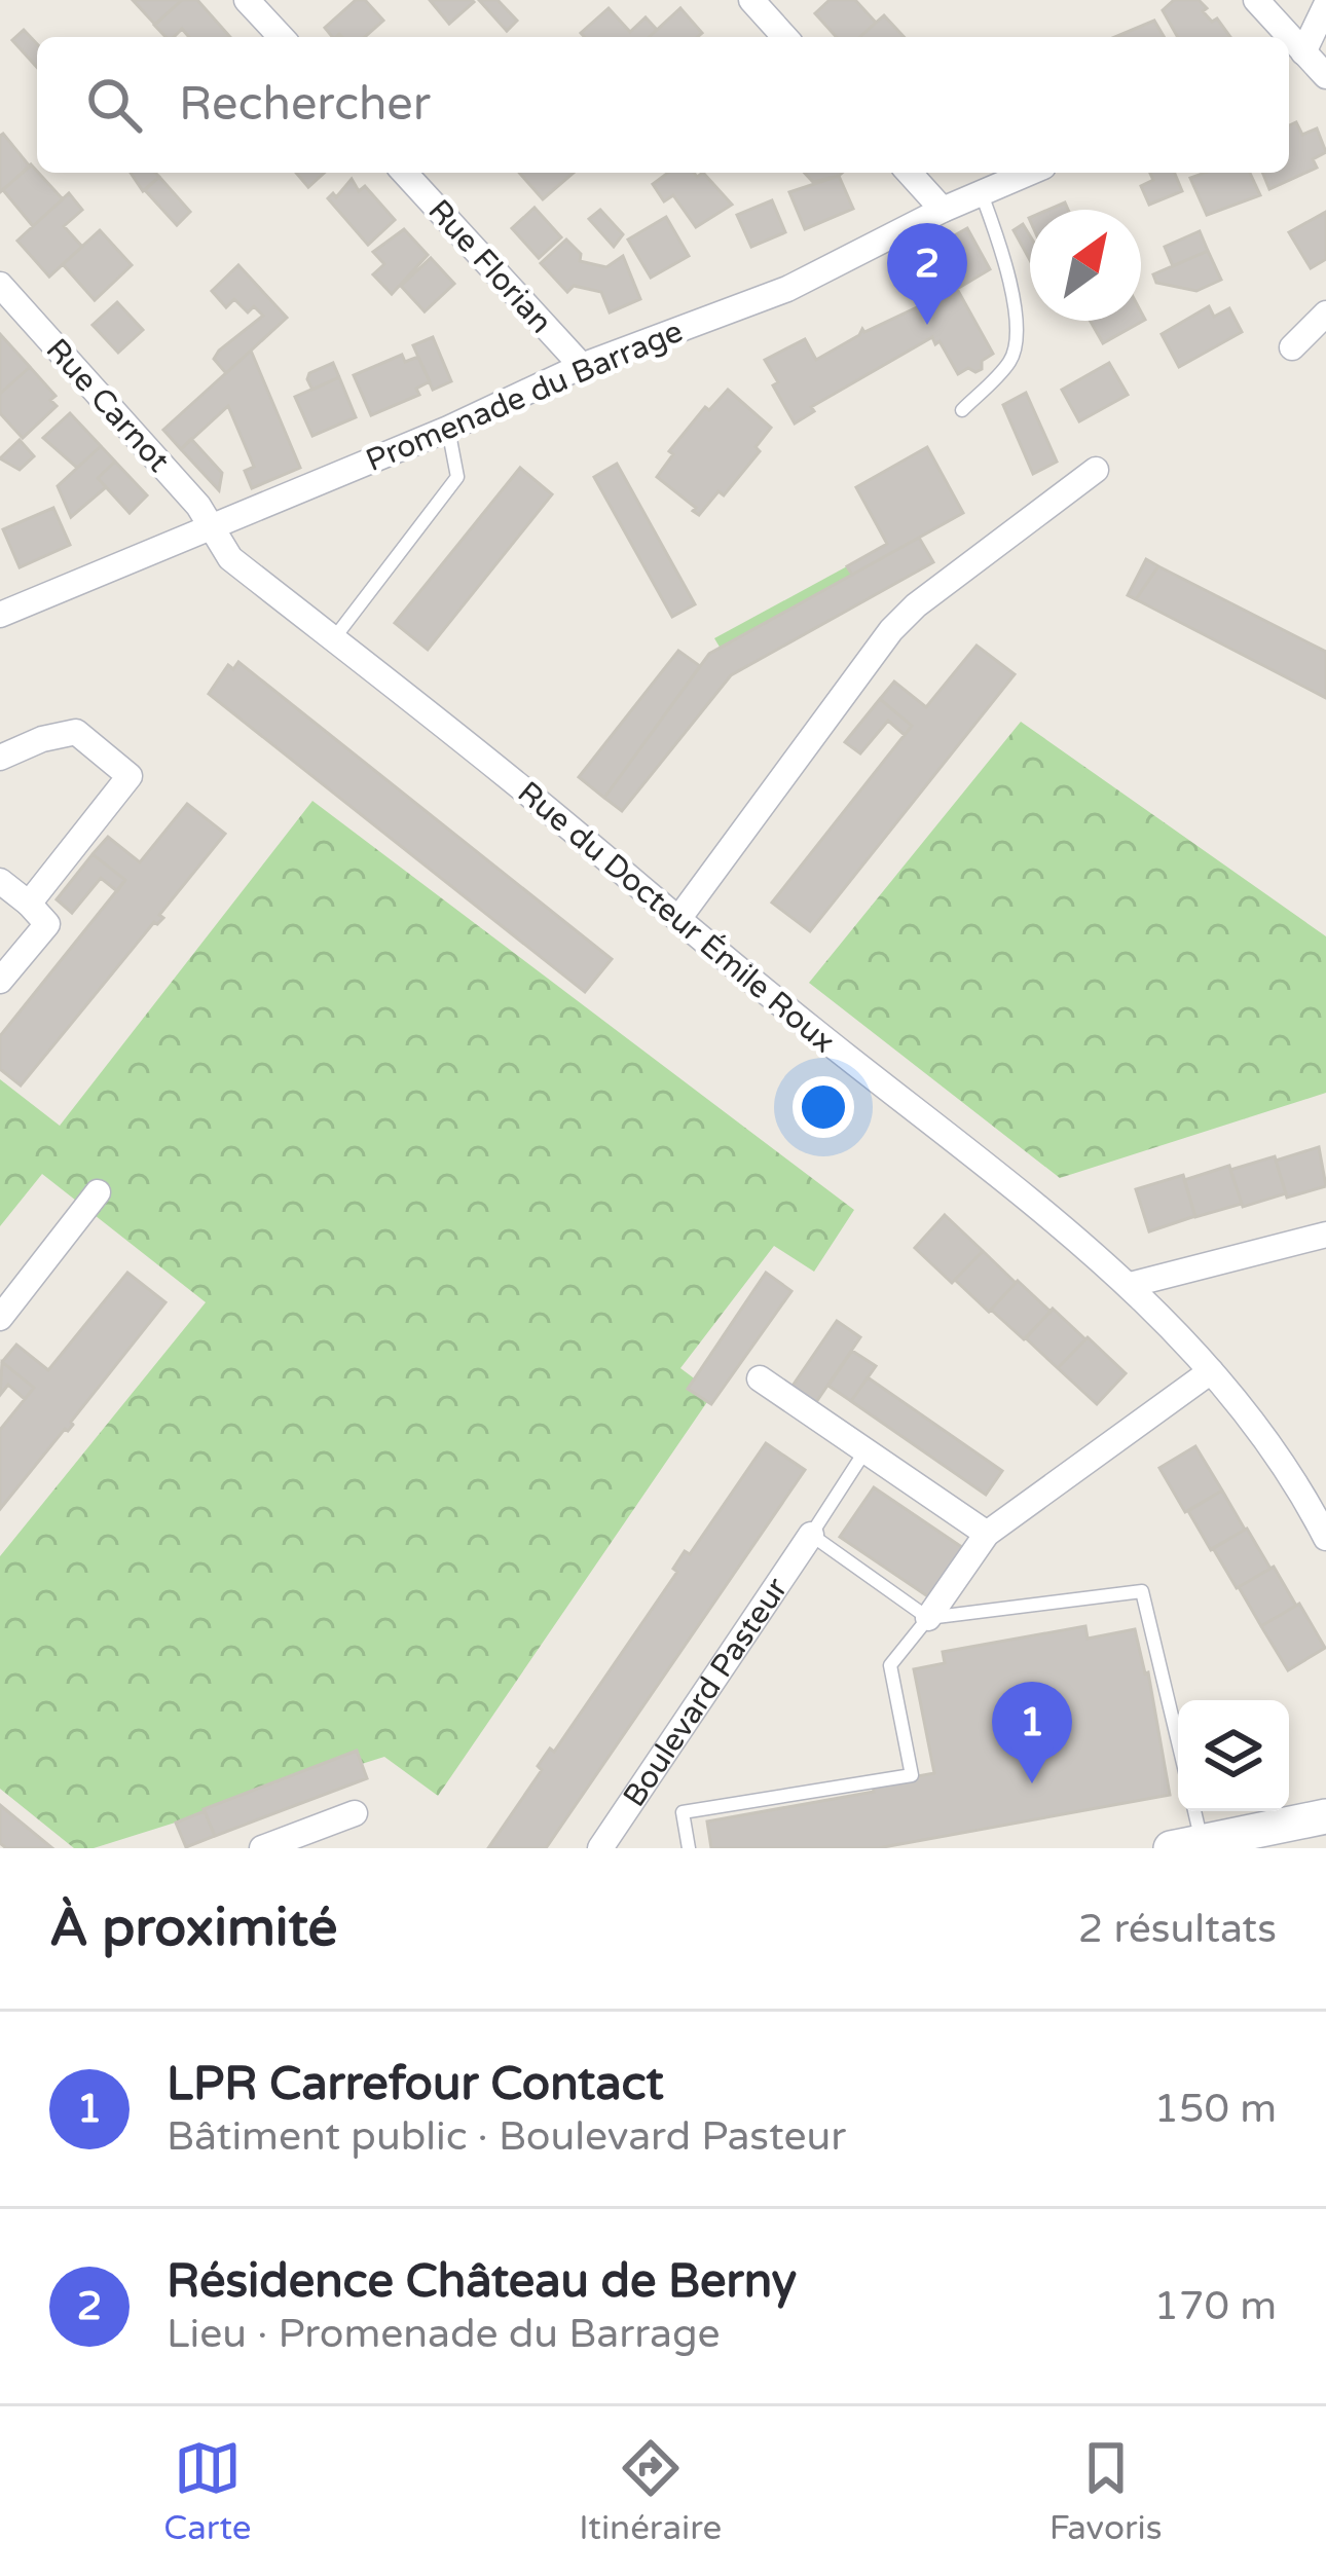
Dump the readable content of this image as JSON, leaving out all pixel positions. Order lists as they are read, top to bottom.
{
  "streets": {
    "street": [
      "Rue Florian",
      "Promenade du Barrage",
      "Rue Carnot",
      "Rue du Docteur Émile Roux",
      "Boulevard Pasteur"
    ]
  },
  "crossings": [
    ["Rue Florian", "Promenade du Barrage"],
    ["Promenade du Barrage", "Rue Carnot"],
    ["Promenade du Barrage", "Rue du Docteur Émile Roux"],
    ["Rue Carnot", "Rue du Docteur Émile Roux"]
  ],
  "north": "top right",
  "page": {
    "search": "Rechercher",
    "pins": ["2", "1"],
    "heading": ["À proximité", "2 résultats"],
    "list": [
      {
        "mark": "1",
        "name": "LPR Carrefour Contact",
        "note": "Bâtiment public · Boulevard Pasteur",
        "value": "150 m"
      },
      {
        "mark": "2",
        "name": "Résidence Château de Berny",
        "note": "Lieu · Promenade du Barrage",
        "value": "170 m"
      }
    ],
    "nav": ["Carte", "Itinéraire", "Favoris"]
  }
}
